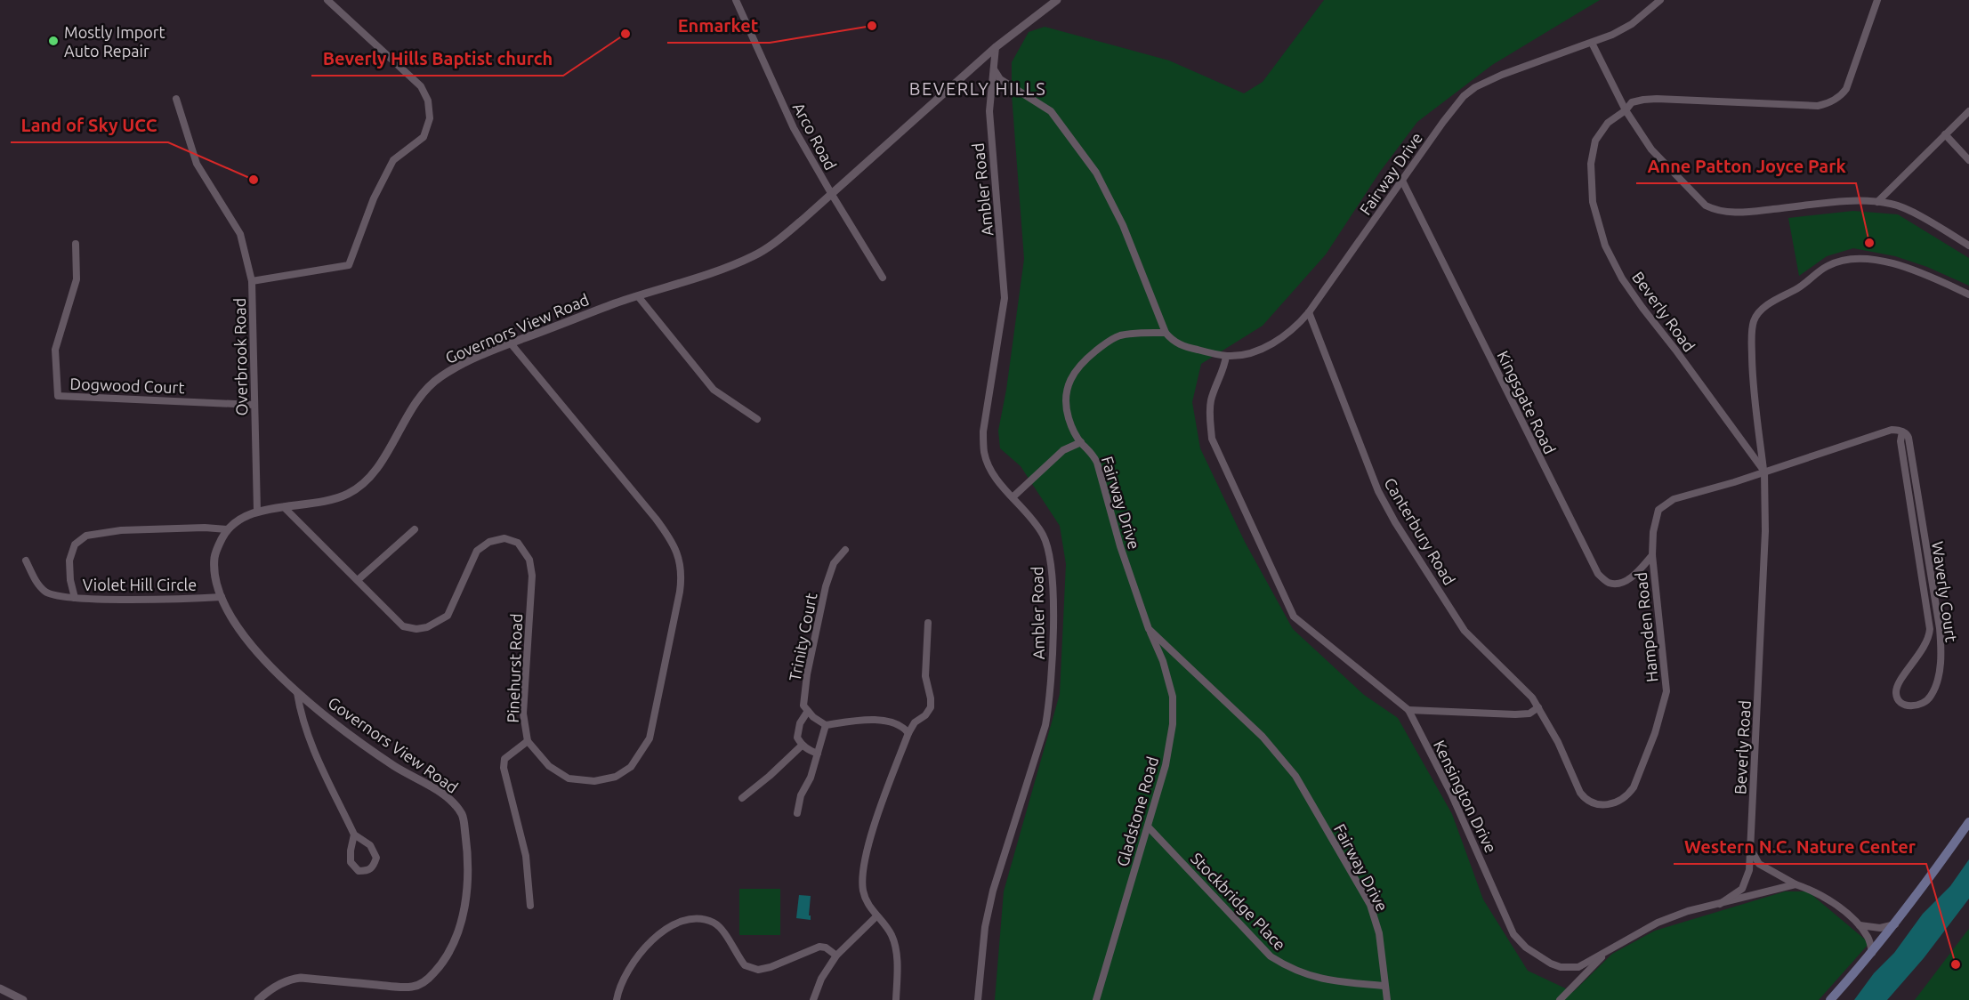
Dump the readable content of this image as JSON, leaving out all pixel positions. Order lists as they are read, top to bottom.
{
  "streets": {
    "street": [
      "Arco Road",
      "Fairway Drive",
      "Ambler Road",
      "Beverly Road",
      "Governors View Road",
      "Overbrook Road",
      "Dogwood Court",
      "Kingsgate Road",
      "Canterbury Road",
      "Violet Hill Circle",
      "Waverly Court",
      "Hampden Road",
      "Trinity Court",
      "Pinehurst Road",
      "Kensington Drive",
      "Gladstone Road",
      "Stockbridge Place"
    ]
  },
  "crossings": [
    ["Arco Road", "Governors View Road"],
    ["Fairway Drive", "Kingsgate Road"],
    ["Fairway Drive", "Canterbury Road"],
    ["Fairway Drive", "Kensington Drive"],
    ["Fairway Drive", "Gladstone Road"],
    ["Fairway Drive", "Stockbridge Place"],
    ["Ambler Road", "Governors View Road"],
    ["Beverly Road", "Hampden Road"],
    ["Beverly Road", "Kensington Drive"],
    ["Governors View Road", "Overbrook Road"],
    ["Governors View Road", "Violet Hill Circle"],
    ["Governors View Road", "Pinehurst Road"],
    ["Overbrook Road", "Dogwood Court"],
    ["Kingsgate Road", "Hampden Road"],
    ["Canterbury Road", "Hampden Road"],
    ["Waverly Court", "Hampden Road"],
    ["Gladstone Road", "Stockbridge Place"]
  ],
  "districts": ["BEVERLY HILLS"],
  "places": [
    "Enmarket",
    "Beverly Hills Baptist church",
    "Mostly Import Auto Repair",
    "Land of Sky UCC",
    "Anne Patton Joyce Park",
    "Western N.C. Nature Center"
  ]
}
